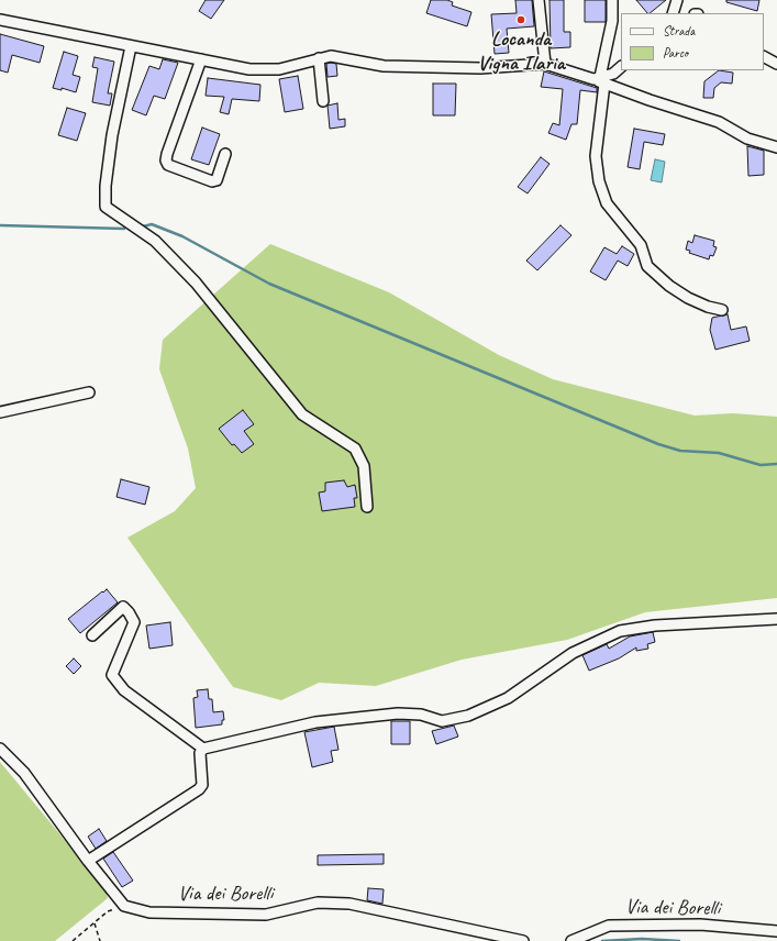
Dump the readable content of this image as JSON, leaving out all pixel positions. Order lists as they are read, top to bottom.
{
  "streets": {
    "street": ["Via dei Borelli"]
  },
  "places": ["Locanda Vigna Ilaria"],
  "legend": ["Strada", "Parco"]
}
